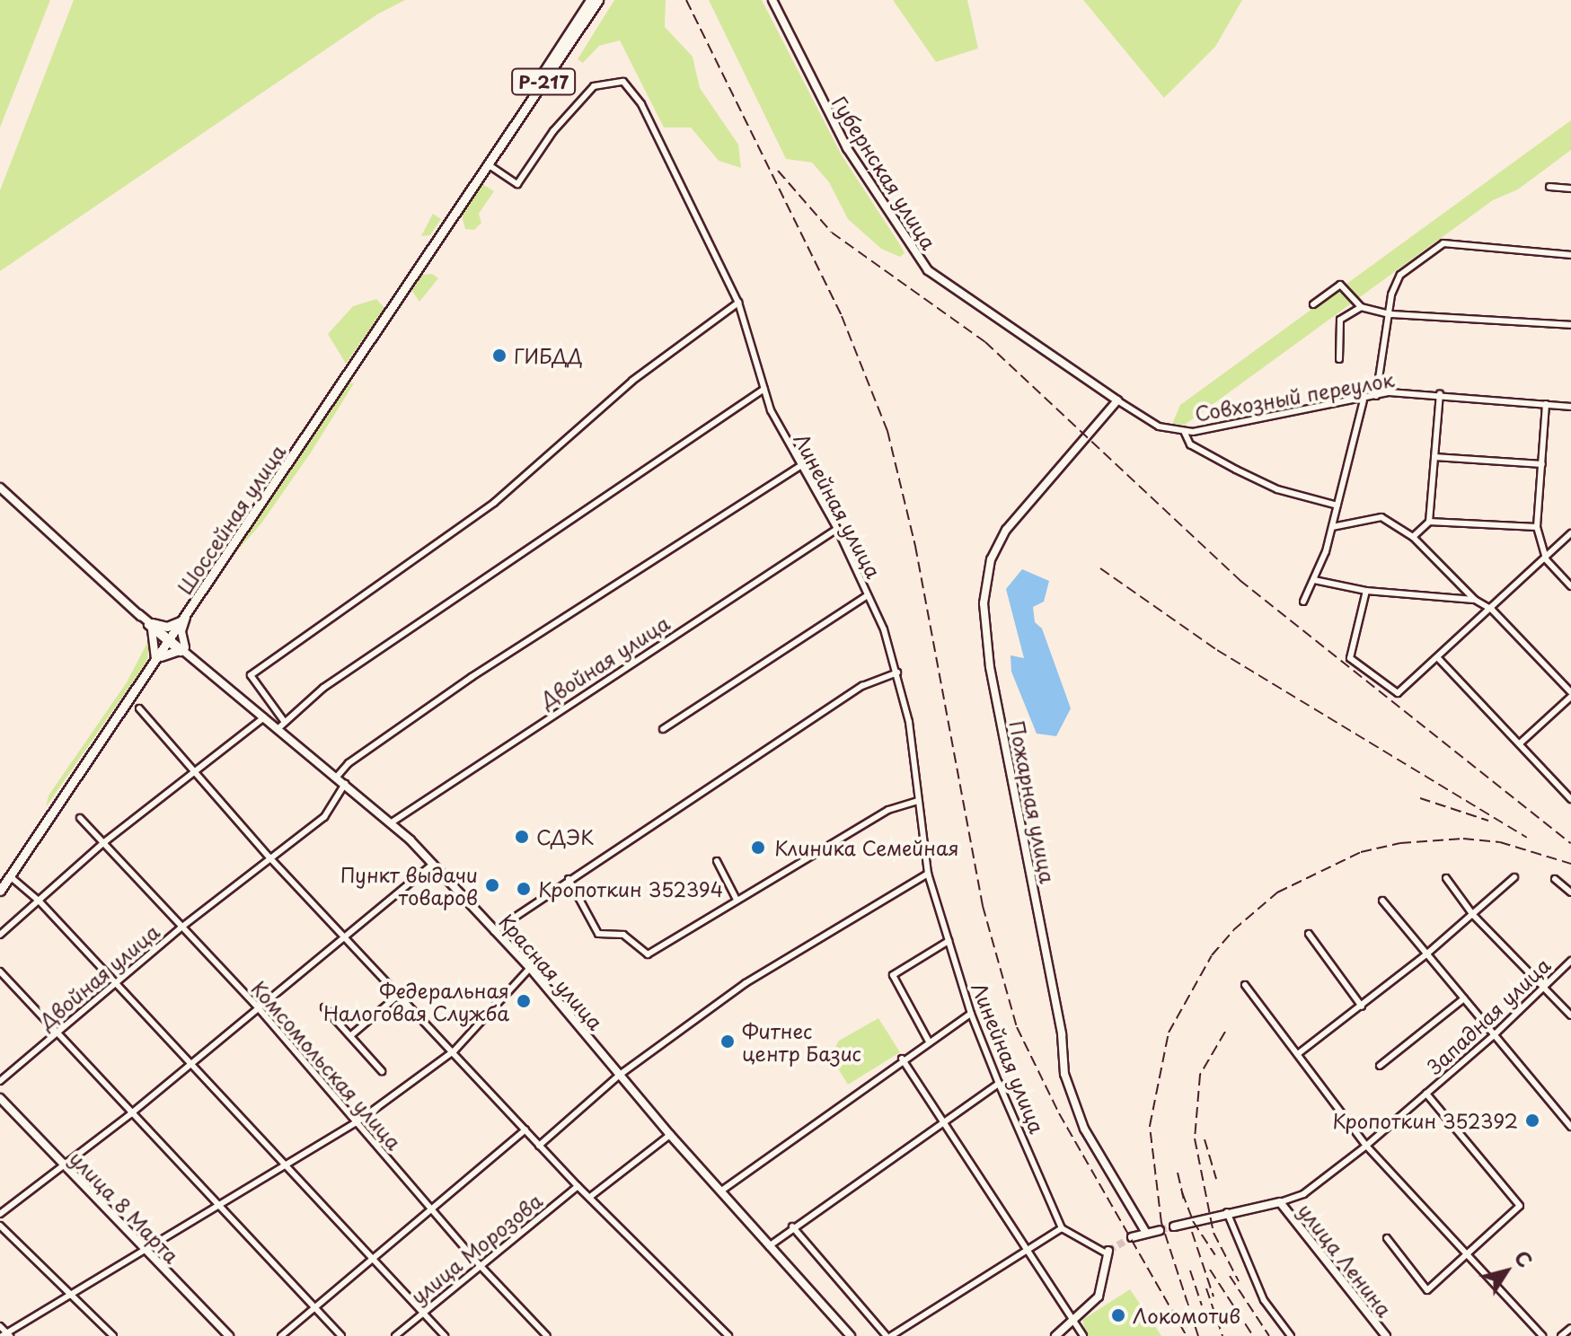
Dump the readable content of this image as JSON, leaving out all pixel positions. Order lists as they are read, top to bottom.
{
  "streets": {
    "highway": ["Р-217", "Шоссейная улица"],
    "main road": [
      "Губернская улица",
      "Пожарная улица",
      "Красная улица",
      "Западная улица",
      "улица 8 Марта",
      "улица Ленина"
    ],
    "street": [
      "Совхозный переулок",
      "Линейная улица",
      "Двойная улица",
      "Комсомольская улица",
      "улица Морозова"
    ]
  },
  "crossings": [
    ["Губернская улица", "Совхозный переулок"],
    ["Губернская улица", "Пожарная улица"],
    ["Совхозный переулок", "Пожарная улица"],
    ["Линейная улица", "Шоссейная улица"],
    ["Линейная улица", "Двойная улица"],
    ["Шоссейная улица", "Красная улица"],
    ["Двойная улица", "Красная улица"],
    ["Двойная улица", "Комсомольская улица"],
    ["Западная улица", "улица Ленина"],
    ["Комсомольская улица", "улица Морозова"]
  ],
  "places": [
    "ГИБДД",
    "СДЭК",
    "Клиника Семейная",
    "Пункт выдачи товаров",
    "Кропоткин 352394",
    "Федеральная Налоговая Служба",
    "Фитнес центр Базис",
    "Кропоткин 352392",
    "Локомотив"
  ],
  "north": "top right"
}
